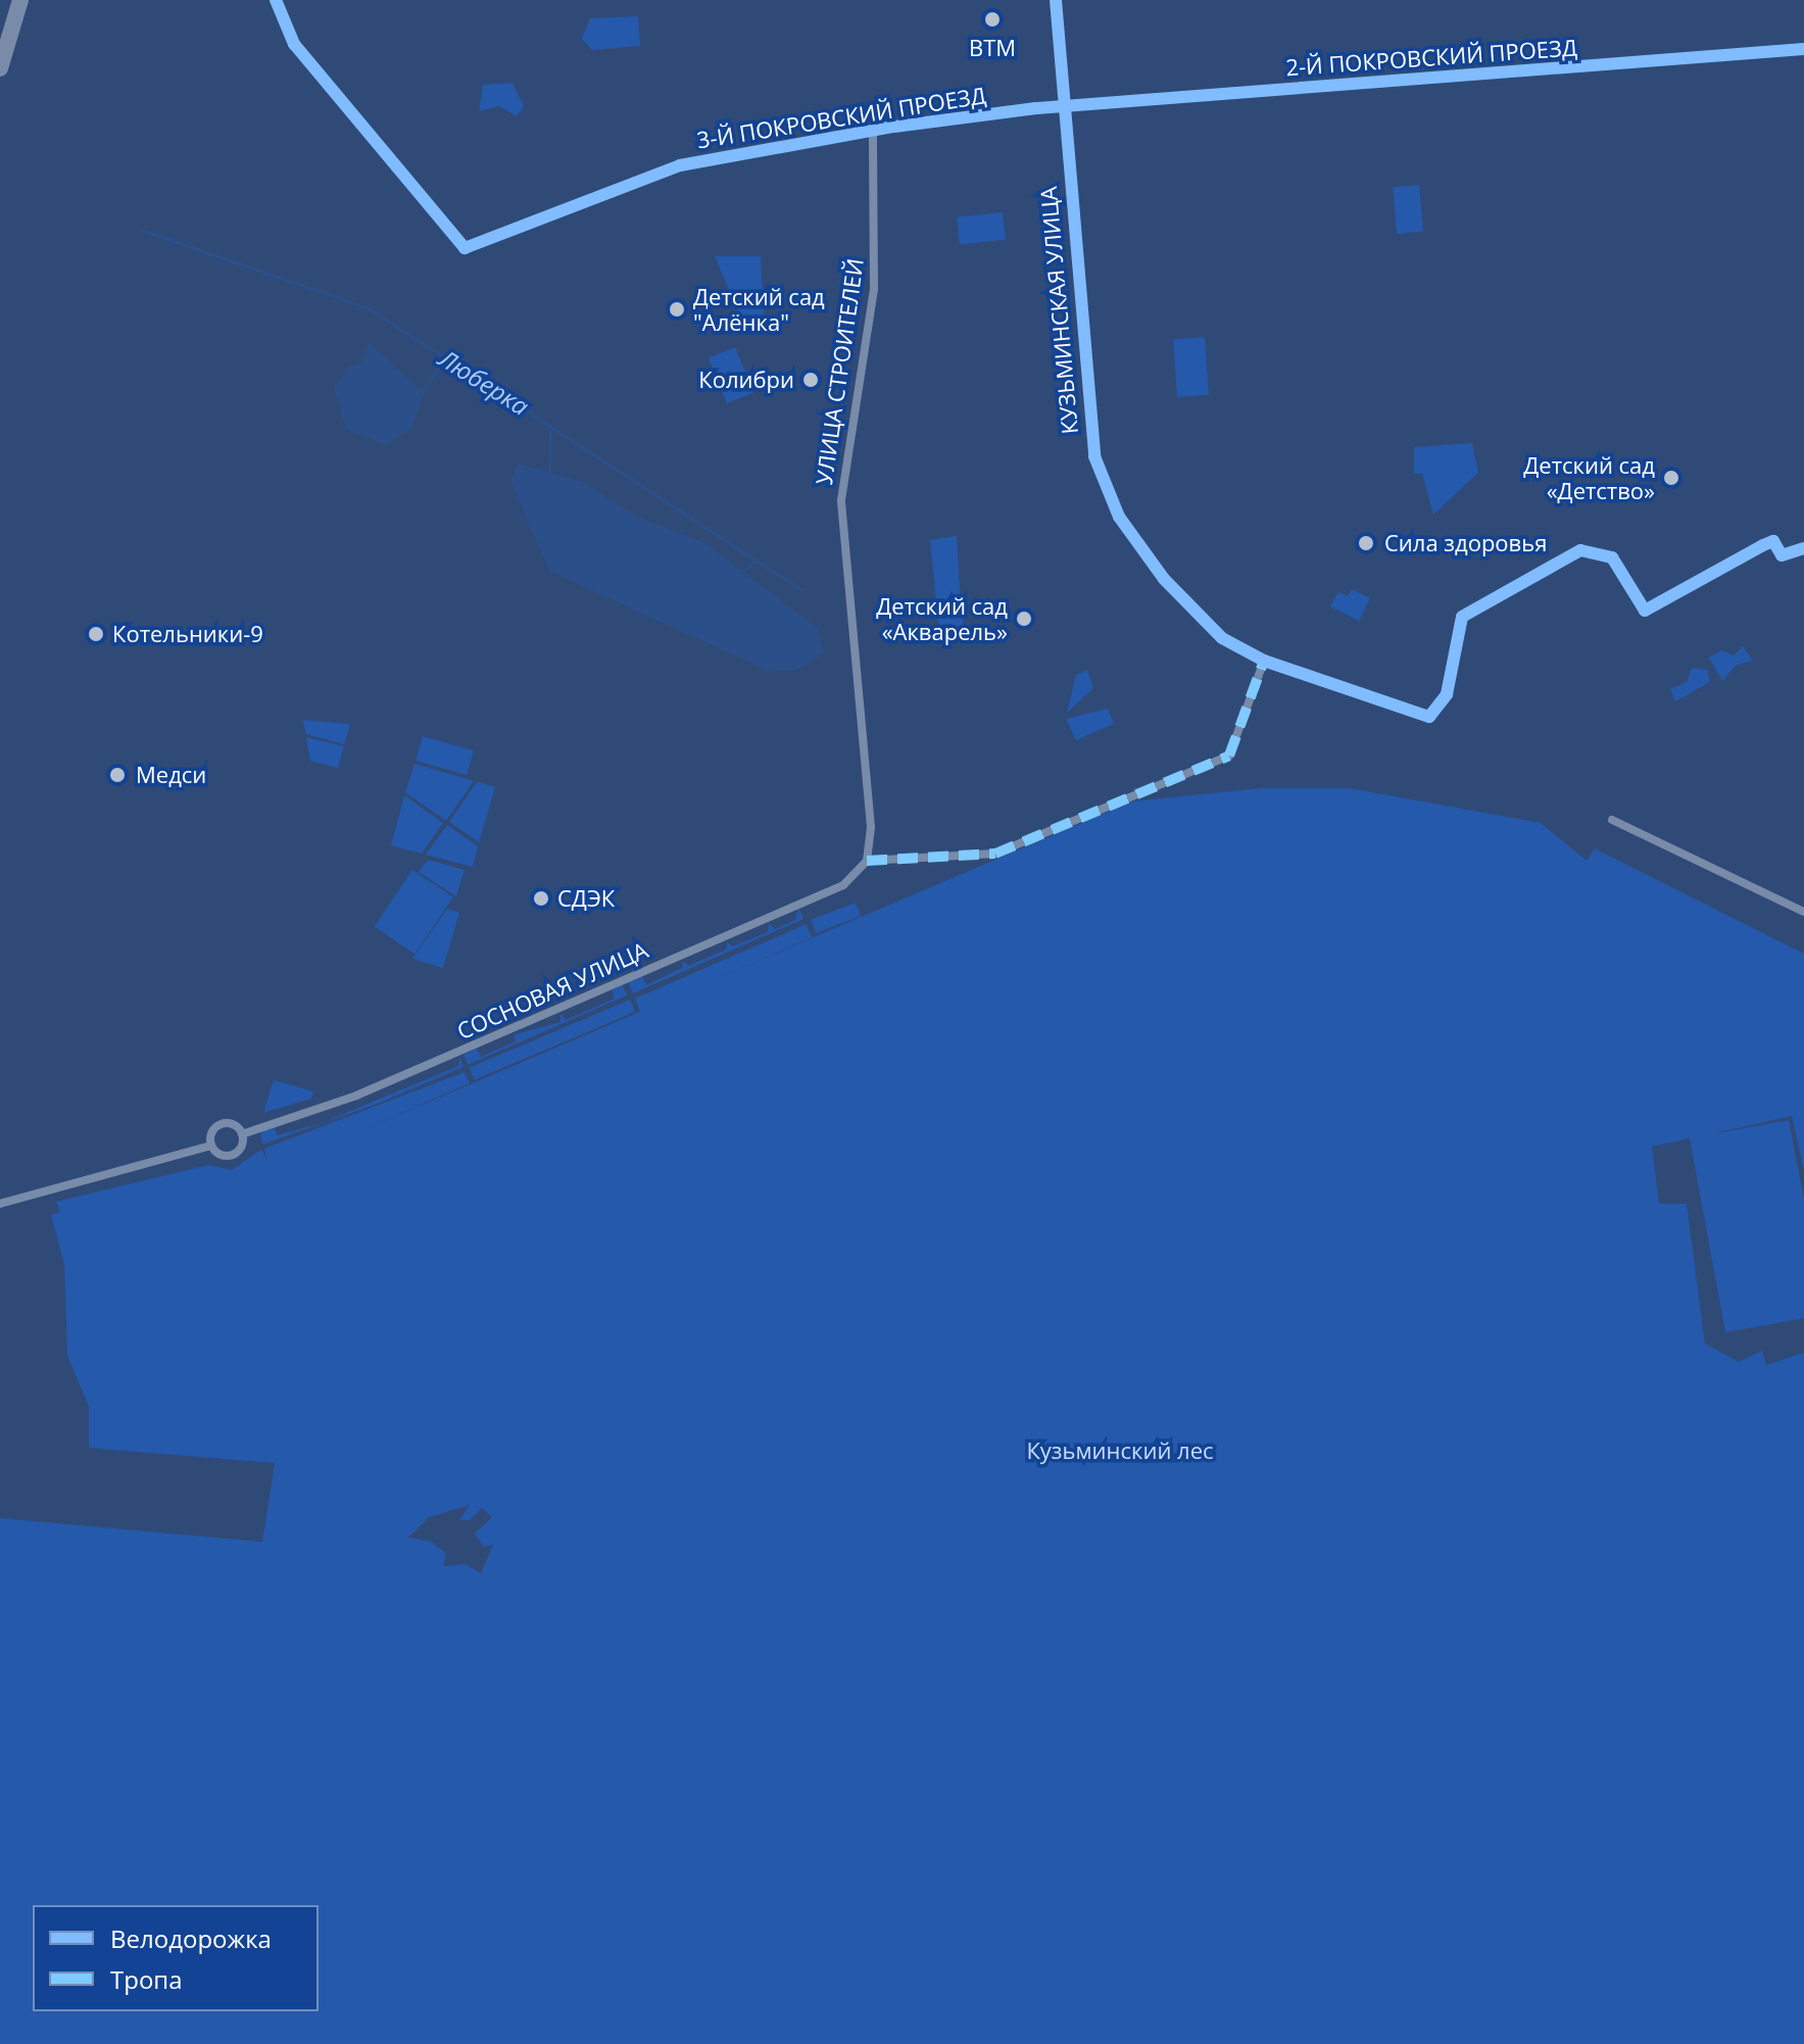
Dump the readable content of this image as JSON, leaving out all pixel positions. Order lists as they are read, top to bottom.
{
  "streets": {
    "street": [
      "2-Й ПОКРОВСКИЙ ПРОЕЗД",
      "3-Й ПОКРОВСКИЙ ПРОЕЗД",
      "КУЗЬМИНСКАЯ УЛИЦА",
      "УЛИЦА СТРОИТЕЛЕЙ",
      "СОСНОВАЯ УЛИЦА"
    ]
  },
  "crossings": [
    ["2-Й ПОКРОВСКИЙ ПРОЕЗД", "3-Й ПОКРОВСКИЙ ПРОЕЗД"],
    ["2-Й ПОКРОВСКИЙ ПРОЕЗД", "КУЗЬМИНСКАЯ УЛИЦА"],
    ["3-Й ПОКРОВСКИЙ ПРОЕЗД", "КУЗЬМИНСКАЯ УЛИЦА"],
    ["3-Й ПОКРОВСКИЙ ПРОЕЗД", "УЛИЦА СТРОИТЕЛЕЙ"],
    ["УЛИЦА СТРОИТЕЛЕЙ", "СОСНОВАЯ УЛИЦА"]
  ],
  "water": ["Люберка"],
  "parks": ["Кузьминский лес"],
  "places": [
    "ВТМ",
    "Детский сад \"Алёнка\"",
    "Колибри",
    "Детский сад «Детство»",
    "Сила здоровья",
    "Детский сад «Акварель»",
    "Котельники-9",
    "Медси",
    "СДЭК"
  ],
  "legend": ["Велодорожка", "Тропа"]
}
